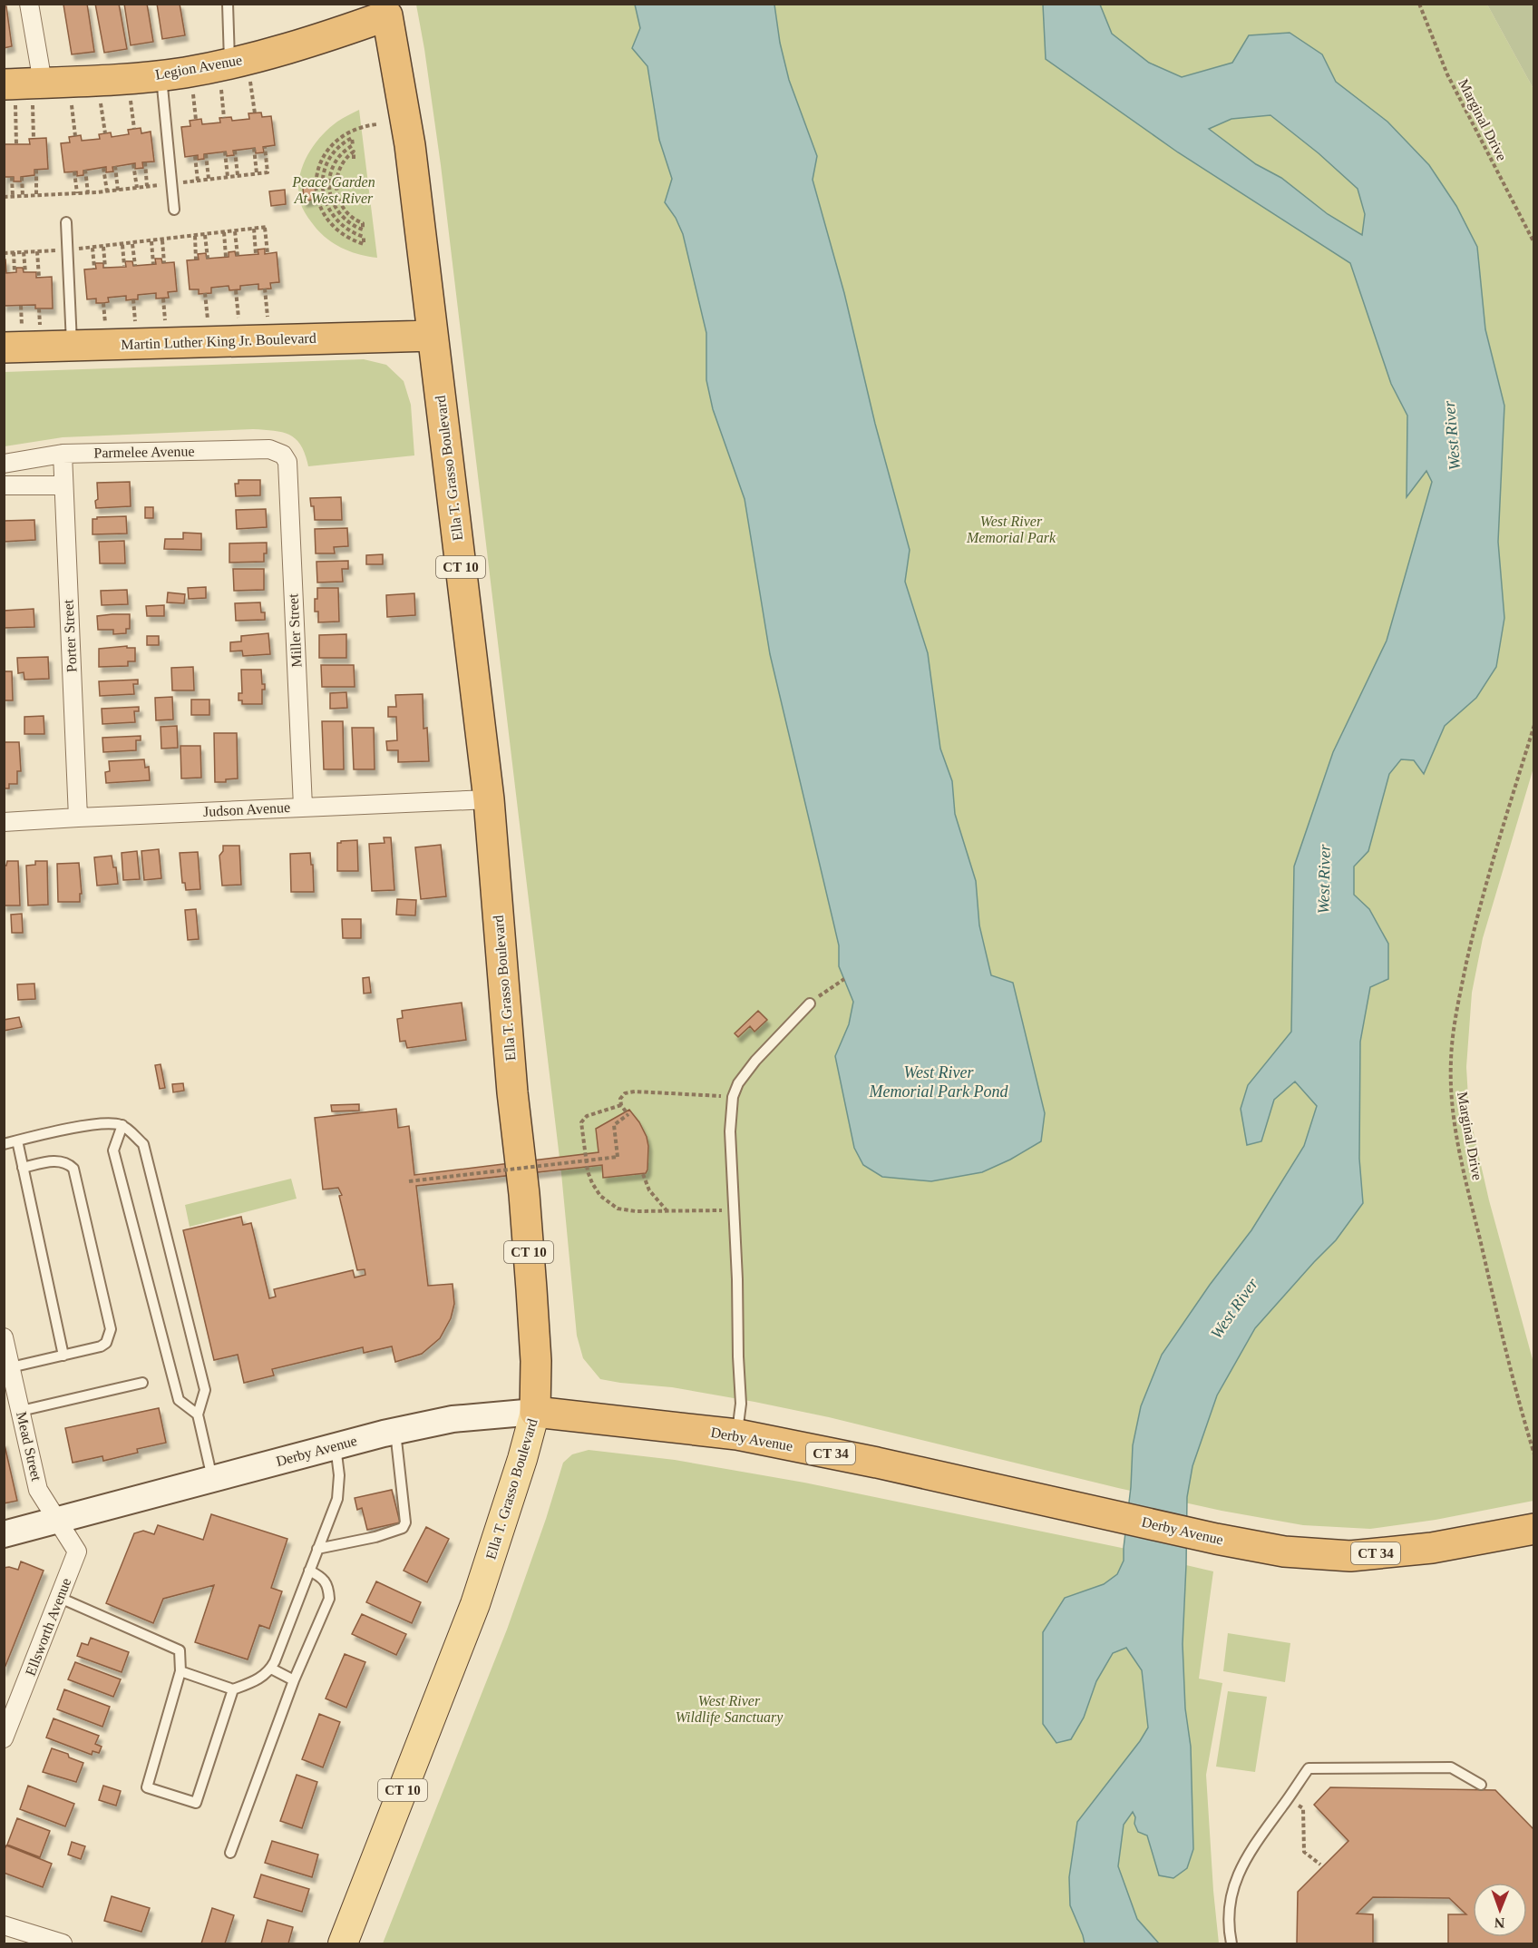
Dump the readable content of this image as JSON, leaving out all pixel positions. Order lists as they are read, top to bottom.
{
  "streets": {
    "highway": [
      "Legion Avenue",
      "Martin Luther King Jr. Boulevard",
      "Ella T. Grasso Boulevard",
      "CT 10",
      "Derby Avenue",
      "CT 34"
    ],
    "street": [
      "Parmelee Avenue",
      "Miller Street",
      "Porter Street",
      "Judson Avenue",
      "Mead Street",
      "Ellsworth Avenue"
    ],
    "path": ["Marginal Drive"]
  },
  "crossings": [
    ["Legion Avenue", "Ella T. Grasso Boulevard"],
    ["Martin Luther King Jr. Boulevard", "Ella T. Grasso Boulevard"],
    ["Parmelee Avenue", "Miller Street"],
    ["Parmelee Avenue", "Porter Street"],
    ["Ella T. Grasso Boulevard", "Judson Avenue"],
    ["Ella T. Grasso Boulevard", "Derby Avenue"],
    ["Miller Street", "Judson Avenue"],
    ["Porter Street", "Judson Avenue"],
    ["Derby Avenue", "Mead Street"],
    ["Derby Avenue", "Ellsworth Avenue"],
    ["Mead Street", "Ellsworth Avenue"]
  ],
  "water": ["West River", "West River Memorial Park Pond"],
  "parks": ["Peace Garden At West River", "West River Memorial Park", "West River Wildlife Sanctuary"],
  "north": "bottom"
}
